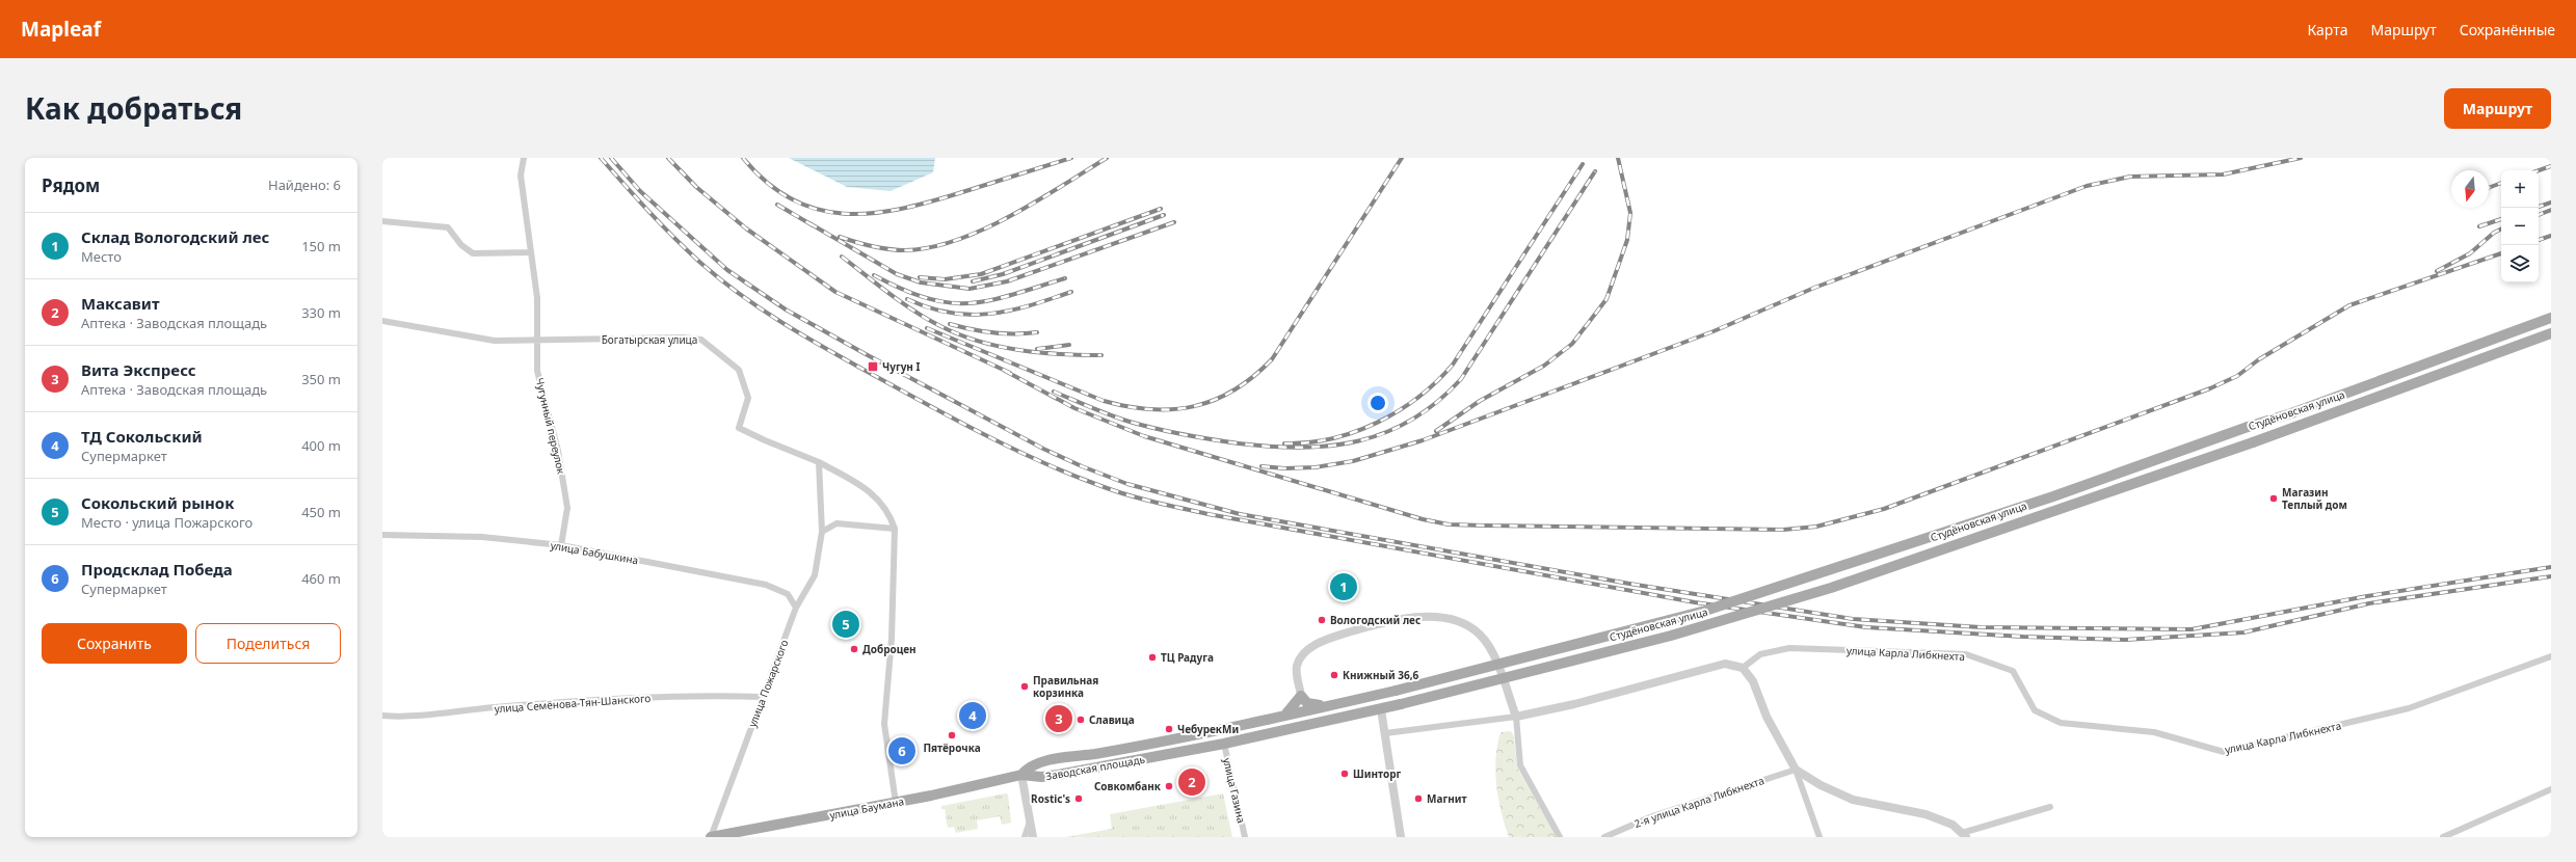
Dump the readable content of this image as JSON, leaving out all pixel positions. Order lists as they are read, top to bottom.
{
  "streets": {
    "main road": ["Студёновская улица", "Заводская площадь", "улица Баумана"],
    "street": [
      "Богатырская улица",
      "Чугунный переулок",
      "улица Бабушкина",
      "улица Карла Либкнехта",
      "улица Пожарского",
      "улица Семёнова-Тян-Шанского",
      "улица Газина",
      "2-я улица Карла Либкнехта"
    ]
  },
  "crossings": [
    ["Богатырская улица", "Чугунный переулок"],
    ["Студёновская улица", "Заводская площадь"],
    ["Чугунный переулок", "улица Бабушкина"],
    ["улица Бабушкина", "улица Пожарского"],
    ["улица Пожарского", "улица Семёнова-Тян-Шанского"],
    ["улица Пожарского", "улица Баумана"],
    ["Заводская площадь", "улица Газина"],
    ["Заводская площадь", "улица Баумана"]
  ],
  "places": {
    "transit": ["Чугун I"],
    "other": [
      "Магазин Теплый дом",
      "Вологодский лес",
      "Доброцен",
      "ТЦ Радуга",
      "Книжный 36,6",
      "Правильная корзинка",
      "Славица",
      "ЧебурекМи",
      "Пятёрочка",
      "Шинторг",
      "Совкомбанк",
      "Rostic's",
      "Магнит"
    ]
  },
  "north": "bottom",
  "page": {
    "header": "Mapleaf",
    "nav": ["Карта", "Маршрут", "Сохранённые"],
    "title": "Как добраться",
    "buttons": [
      "Маршрут",
      ["Сохранить", "Поделиться"]
    ],
    "heading": ["Рядом", "Найдено: 6"],
    "map_buttons": ["+", "−"],
    "list": [
      {
        "mark": "1",
        "name": "Склад Вологодский лес",
        "note": "Место",
        "value": "150 m"
      },
      {
        "mark": "2",
        "name": "Максавит",
        "note": "Аптека · Заводская площадь",
        "value": "330 m"
      },
      {
        "mark": "3",
        "name": "Вита Экспресс",
        "note": "Аптека · Заводская площадь",
        "value": "350 m"
      },
      {
        "mark": "4",
        "name": "ТД Сокольский",
        "note": "Супермаркет",
        "value": "400 m"
      },
      {
        "mark": "5",
        "name": "Сокольский рынок",
        "note": "Место · улица Пожарского",
        "value": "450 m"
      },
      {
        "mark": "6",
        "name": "Продсклад Победа",
        "note": "Супермаркет",
        "value": "460 m"
      }
    ],
    "pins": [
      "1",
      "5",
      "4",
      "3",
      "6",
      "2"
    ]
  }
}
